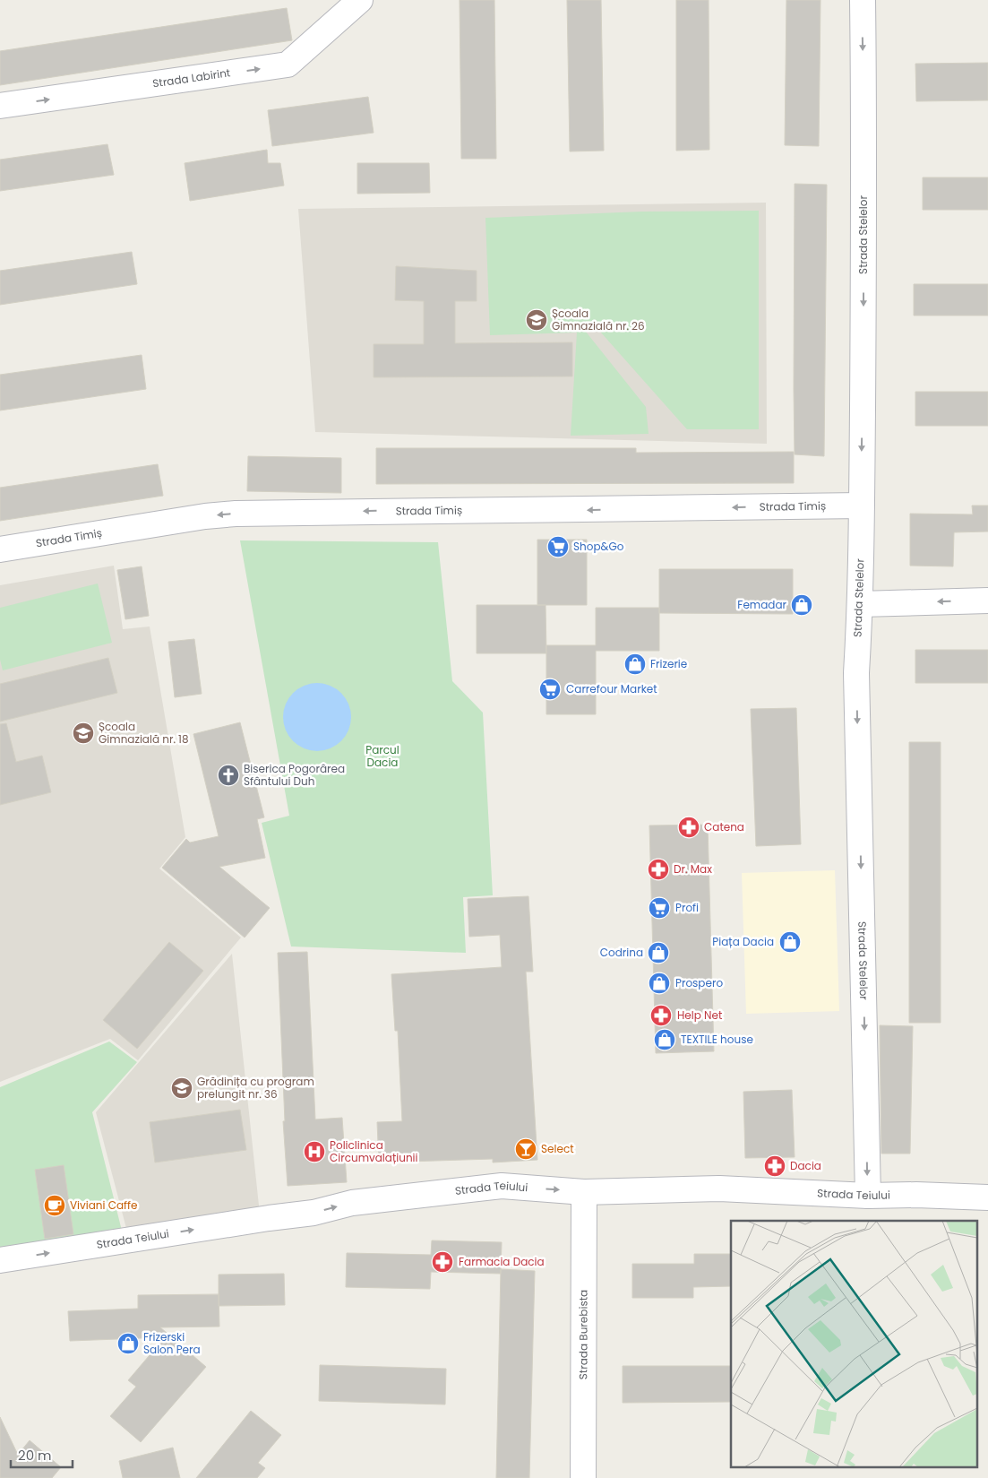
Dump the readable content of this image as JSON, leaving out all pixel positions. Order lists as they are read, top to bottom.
{
  "streets": {
    "street": [
      "Strada Labirint",
      "Strada Stelelor",
      "Strada Timiș",
      "Strada Teiului",
      "Strada Burebista"
    ]
  },
  "crossings": [
    ["Strada Stelelor", "Strada Timiș"],
    ["Strada Stelelor", "Strada Teiului"],
    ["Strada Teiului", "Strada Burebista"]
  ],
  "one_way": [
    "Strada Labirint",
    "Strada Stelelor",
    "Strada Timiș",
    "Strada Teiului"
  ],
  "parks": ["Parcul Dacia"],
  "places": {
    "school or university": ["Școala Gimnazială nr. 26", "Școala Gimnazială nr. 18", "Grădinița cu program prelungit nr. 36"],
    "supermarket": ["Shop&Go", "Carrefour Market", "Profi"],
    "shop": [
      "Femadar",
      "Frizerie",
      "Piața Dacia",
      "Codrina",
      "Prospero",
      "TEXTILE house",
      "Frizerski Salon Pera"
    ],
    "church": ["Biserica Pogorârea Sfântului Duh"],
    "pharmacy": [
      "Catena",
      "Dr. Max",
      "Help Net",
      "Dacia",
      "Farmacia Dacia"
    ],
    "bar": ["Select"],
    "hospital": ["Policlinica Circumvalațiunii"],
    "cafe": ["Viviani Caffe"]
  },
  "scale_bar": "20 m"
}
